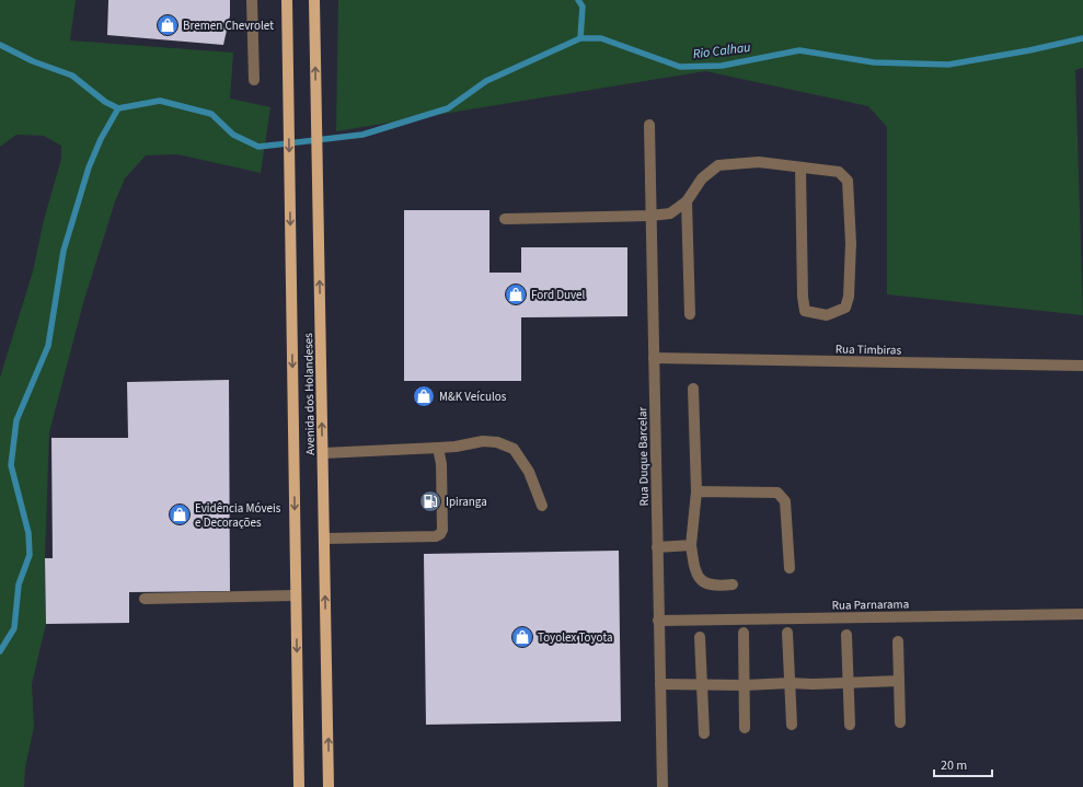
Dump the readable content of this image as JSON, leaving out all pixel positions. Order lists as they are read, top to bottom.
{
  "streets": {
    "main road": ["Avenida dos Holandeses"],
    "street": ["Rua Timbiras", "Rua Duque Barcelar", "Rua Parnarama"]
  },
  "crossings": [
    ["Rua Timbiras", "Rua Duque Barcelar"],
    ["Rua Duque Barcelar", "Rua Parnarama"]
  ],
  "water": ["Rio Calhau"],
  "places": {
    "shop": [
      "Bremen Chevrolet",
      "Ford Duvel",
      "M&K Veículos",
      "Evidência Móveis e Decorações",
      "Toyolex Toyota"
    ],
    "fuel station": ["Ipiranga"]
  },
  "scale_bar": "20 m"
}
